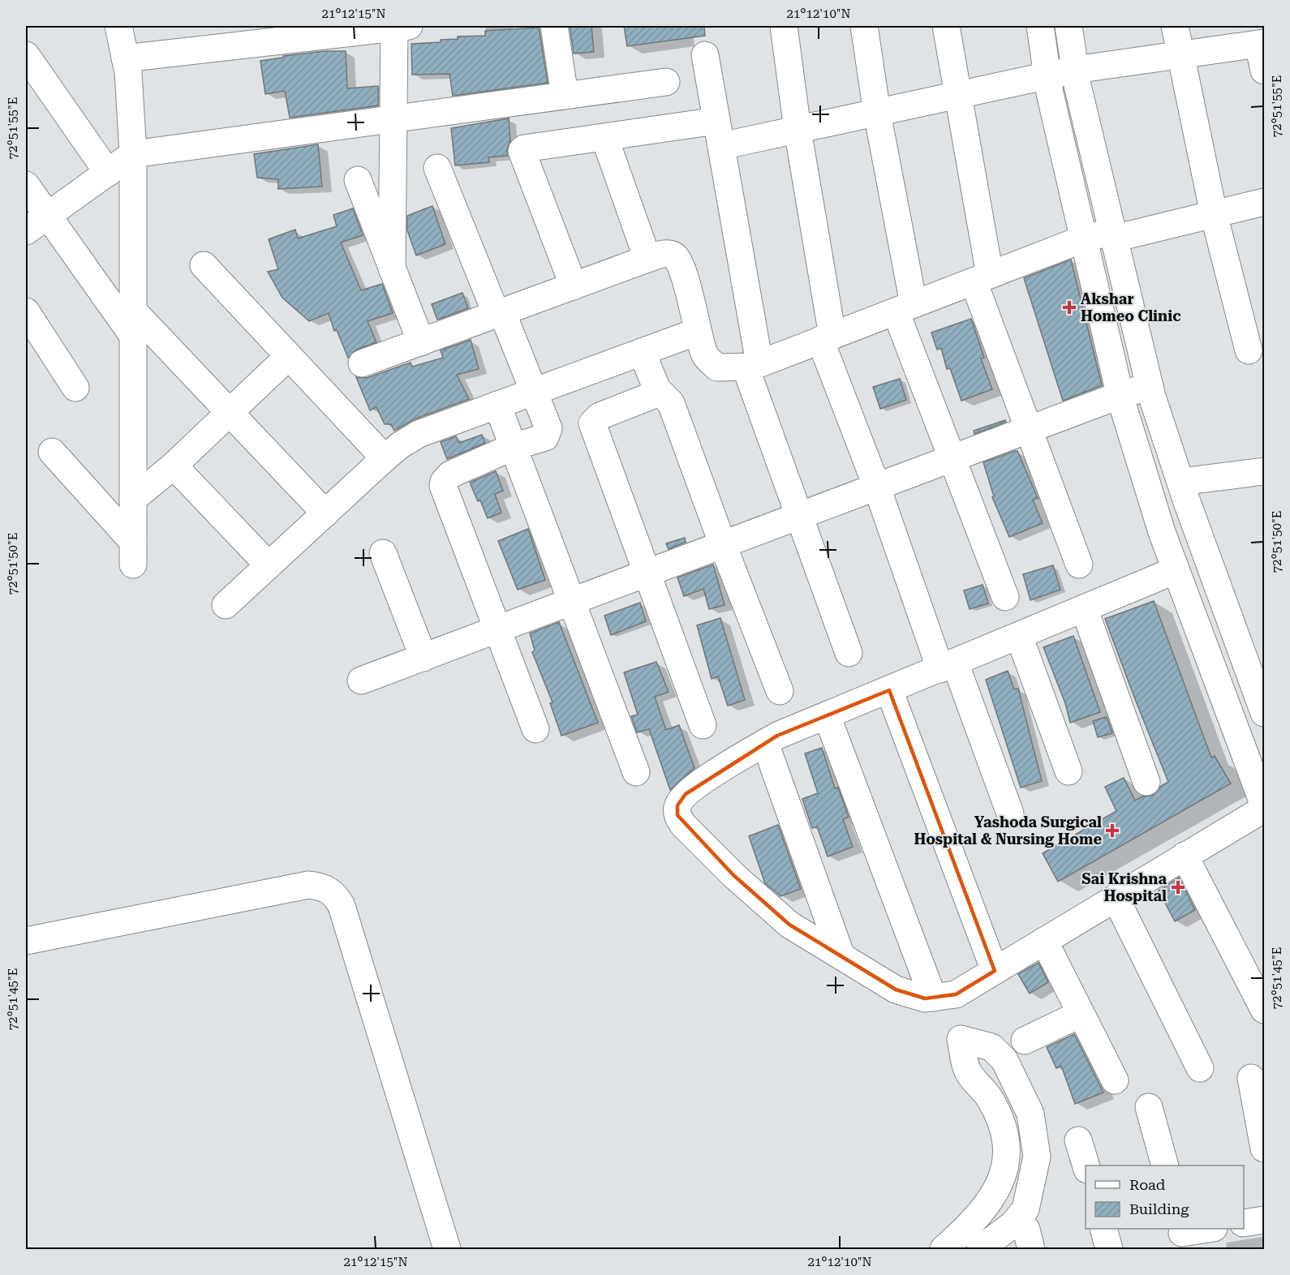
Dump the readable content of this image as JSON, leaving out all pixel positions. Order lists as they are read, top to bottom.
{
  "places": {
    "health": ["Akshar Homeo Clinic", "Yashoda Surgical Hospital & Nursing Home", "Sai Krishna Hospital"]
  },
  "legend": ["Road", "Building"],
  "coordinates": [
    "21°12'15\"N",
    "21°12'10\"N",
    "72°51'55\"E",
    "72°51'50\"E",
    "72°51'45\"E"
  ]
}
